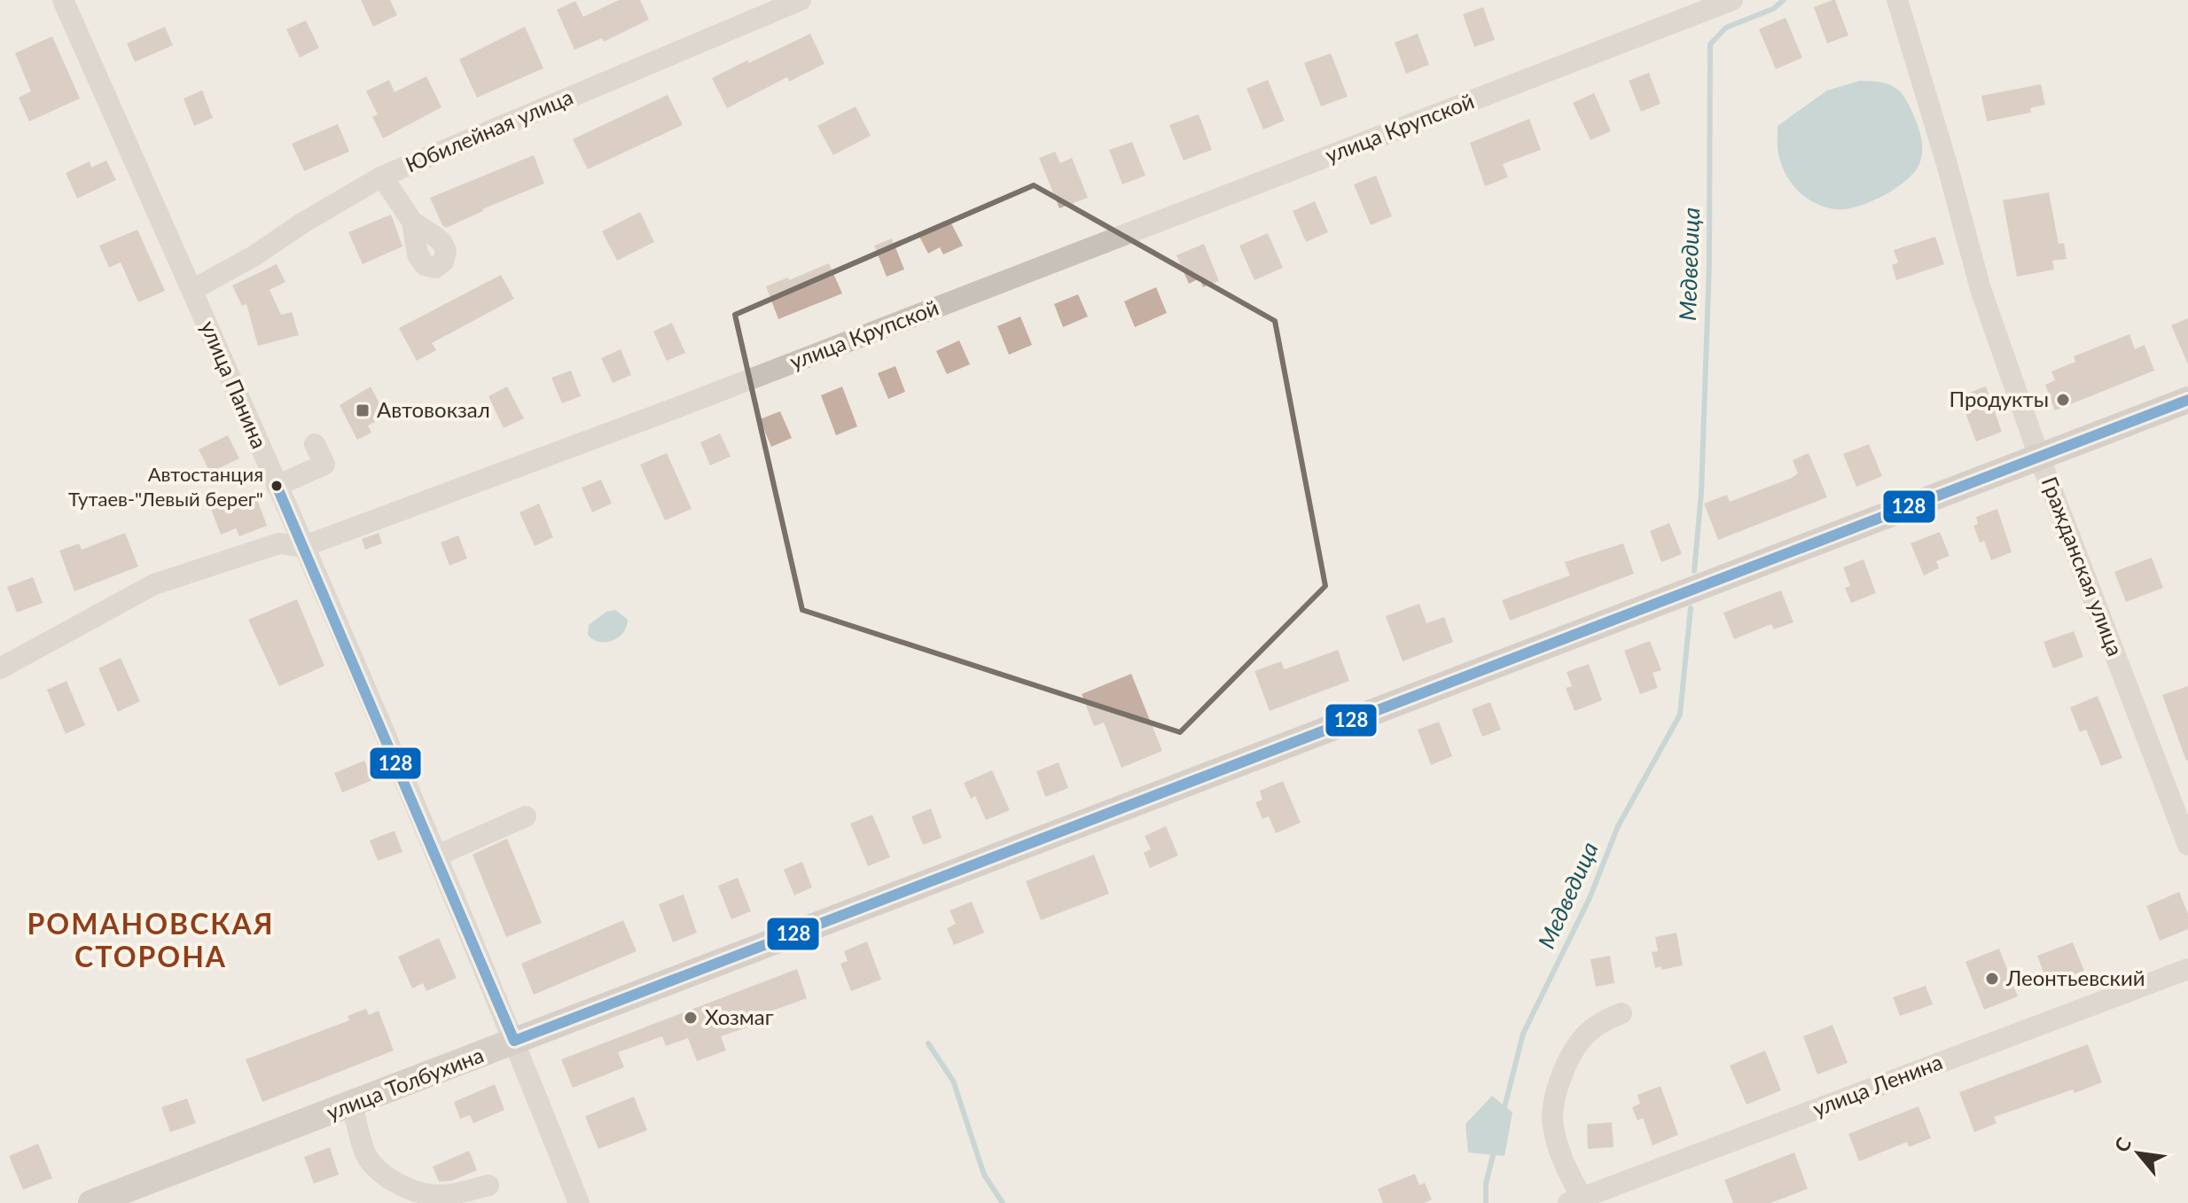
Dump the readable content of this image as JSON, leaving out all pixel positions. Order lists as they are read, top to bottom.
{
  "streets": {
    "main road": ["улица Толбухина"],
    "street": [
      "улица Крупской",
      "Юбилейная улица",
      "улица Панина",
      "Гражданская улица",
      "улица Ленина"
    ]
  },
  "crossings": [
    ["улица Крупской", "улица Панина"],
    ["Юбилейная улица", "улица Панина"],
    ["улица Панина", "улица Толбухина"],
    ["Гражданская улица", "улица Толбухина"]
  ],
  "districts": ["РОМАНОВСКАЯ СТОРОНА"],
  "water": ["Медведица"],
  "places": {
    "other": [
      "Продукты",
      "Автостанция Тутаев-\"Левый берег\"",
      "Леонтьевский",
      "Хозмаг"
    ],
    "transit": ["Автовокзал"]
  },
  "lines": ["transit line 128"],
  "north": "top left"
}
